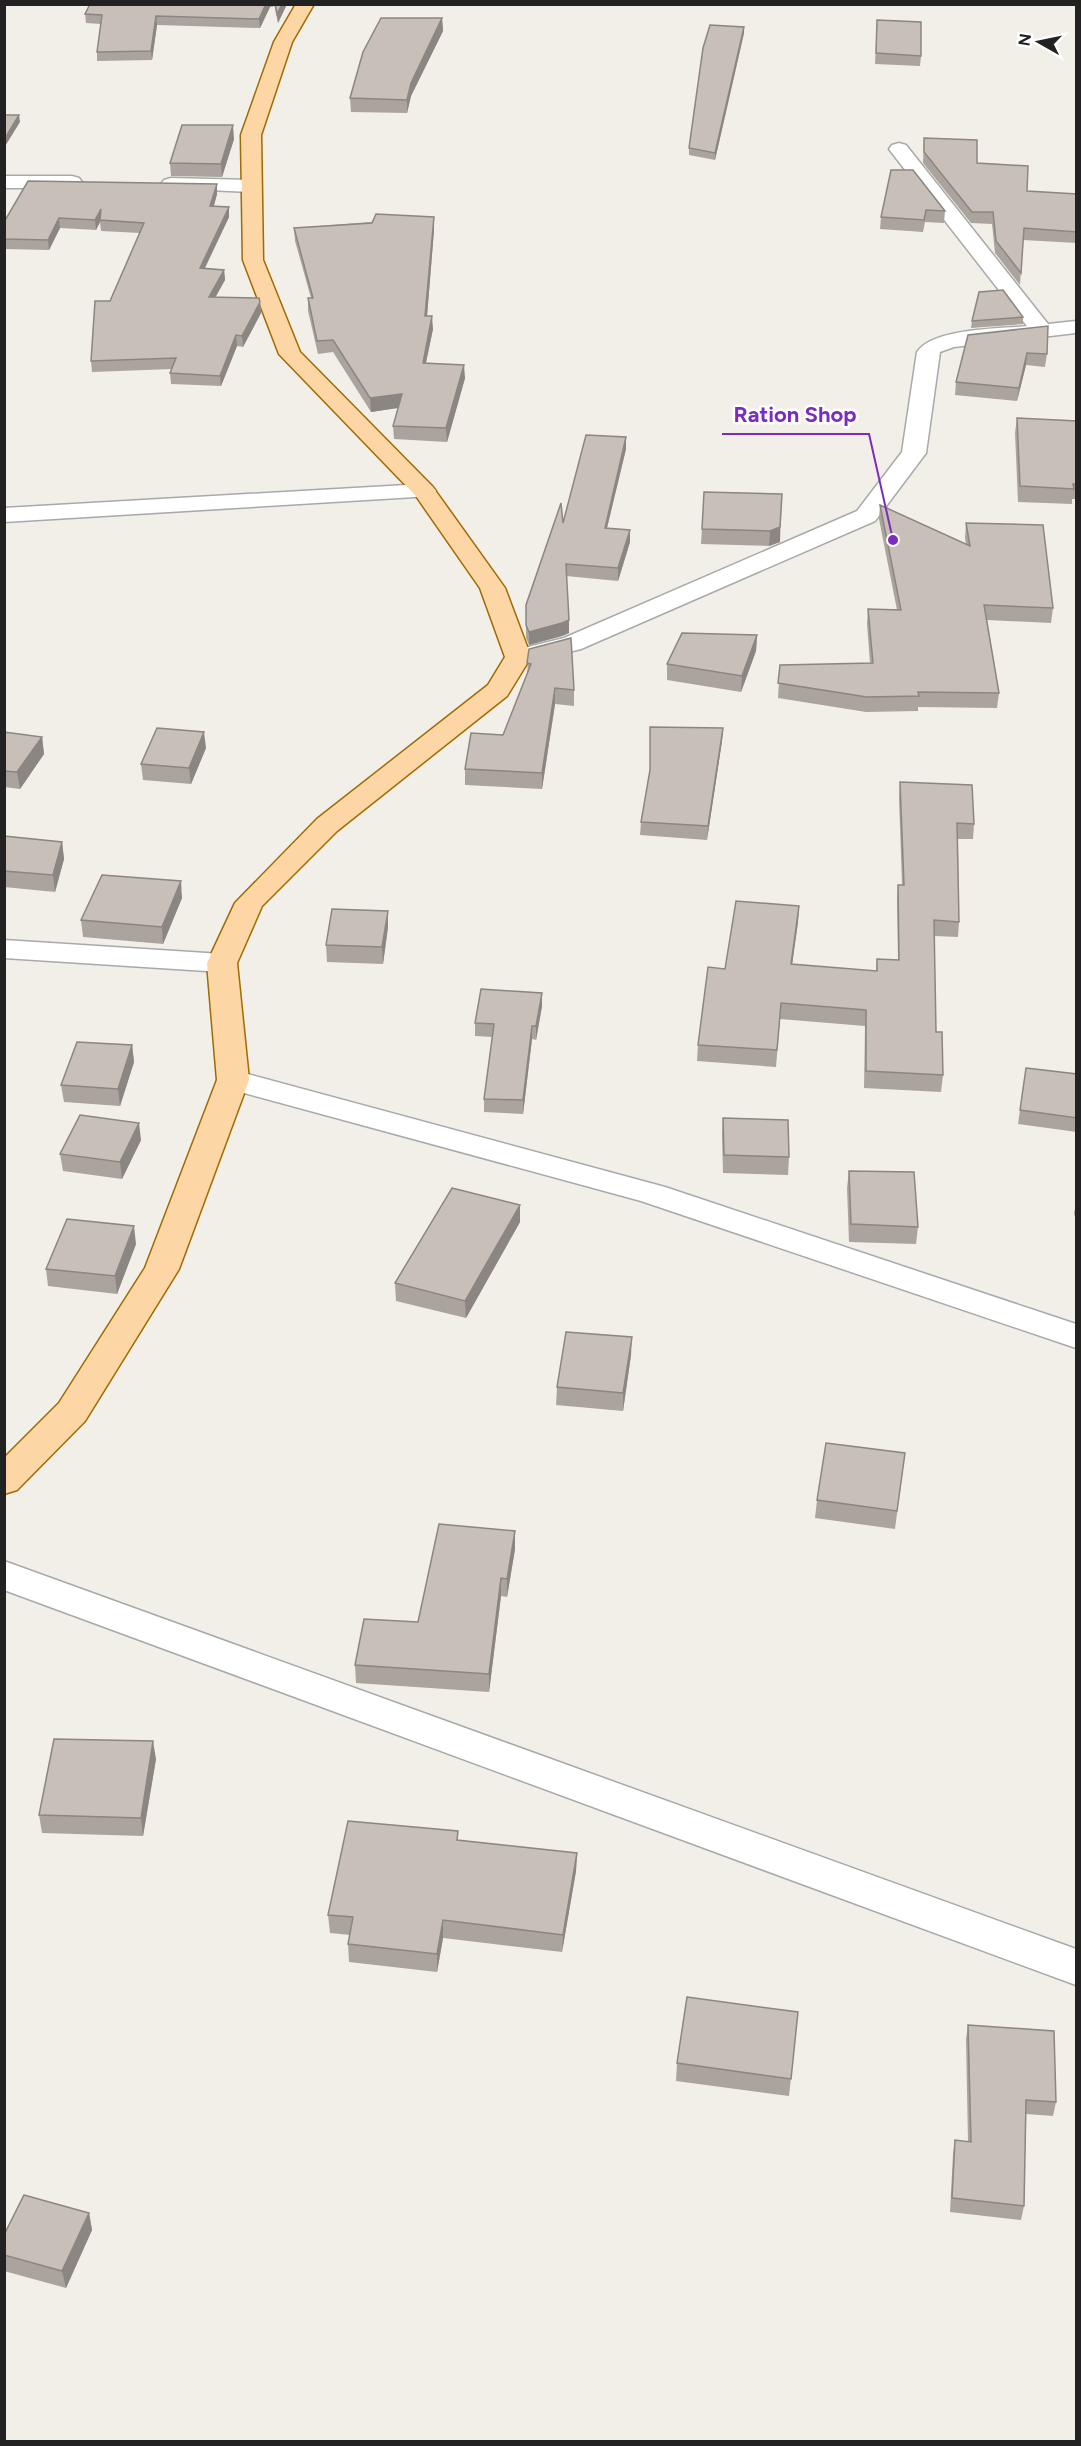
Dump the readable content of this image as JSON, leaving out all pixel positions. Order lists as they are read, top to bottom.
{
  "places": ["Ration Shop"],
  "north": "left"
}
